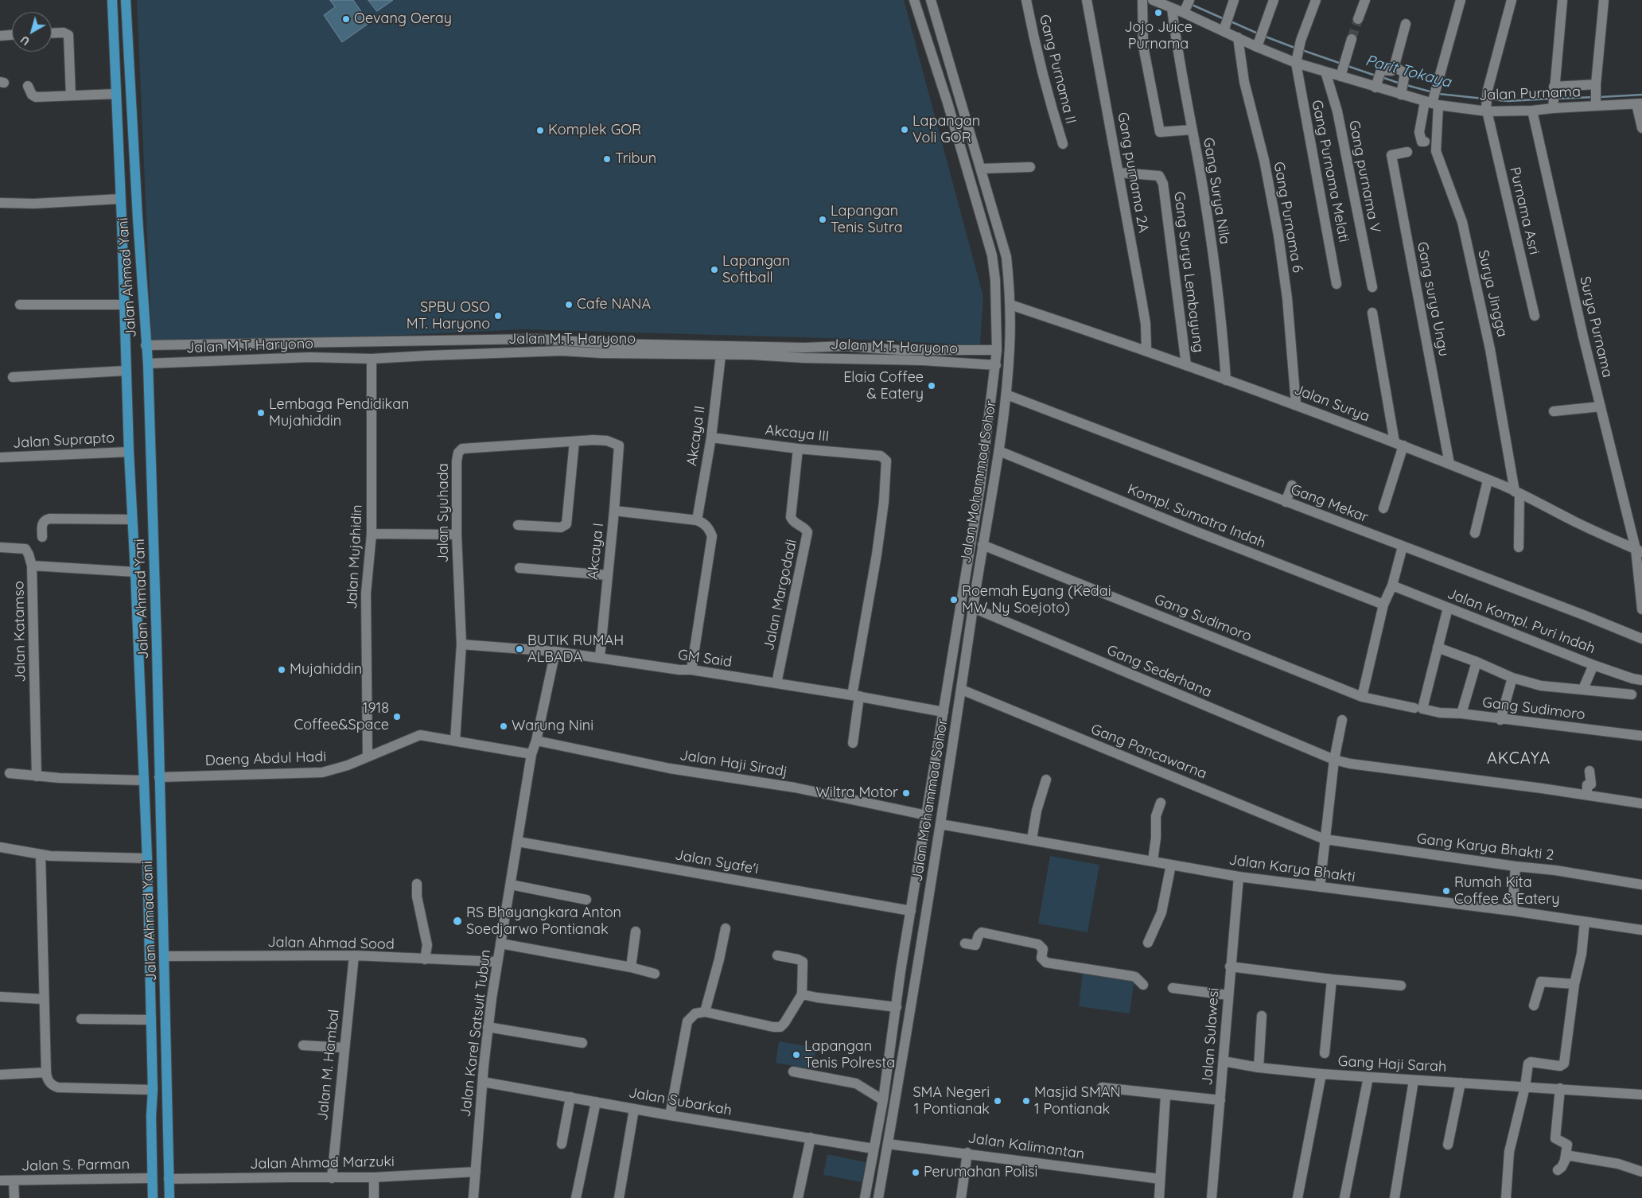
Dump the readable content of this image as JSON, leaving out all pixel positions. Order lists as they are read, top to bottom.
{
  "streets": {
    "main road": ["Jalan Ahmad Yani"],
    "street": [
      "Gang Purnama II",
      "Jalan Purnama",
      "Gang Purnama Melati",
      "Gang purnama 2A",
      "Gang purnama V",
      "Gang Surya Nila",
      "Purnama Asri",
      "Gang Purnama 6",
      "Gang Surya Lembayung",
      "Surya Jingga",
      "Gang surya Ungu",
      "Surya Purnama",
      "Jalan M.T. Haryono",
      "Jalan Surya",
      "Akcaya III",
      "Akcaya II",
      "Jalan Suprapto",
      "Jalan Mohammad Sohor",
      "Gang Mekar",
      "Jalan Syuhada",
      "Kompl. Sumatra Indah",
      "Akcaya I",
      "Jalan Mujahidin",
      "Jalan Margodadi",
      "Gang Sudimoro",
      "Jalan Kompl. Puri Indah",
      "Jalan Katamso",
      "GM Said",
      "Gang Sederhana",
      "Gang Pancawarna",
      "Daeng Abdul Hadi",
      "Jalan Haji Siradj",
      "Gang Karya Bhakti 2",
      "Jalan Syafe'i",
      "Jalan Karya Bhakti",
      "Jalan Ahmad Sood",
      "Jalan Karel Satsuit Tubun",
      "Jalan Sulawesi",
      "Gang Haji Sarah",
      "Jalan M. Hambal",
      "Jalan Subarkah",
      "Jalan Kalimantan",
      "Jalan Ahmad Marzuki",
      "Jalan S. Parman"
    ]
  },
  "crossings": [
    ["Jalan Purnama", "Gang Purnama Melati"],
    ["Jalan Purnama", "Gang purnama V"],
    ["Jalan Purnama", "Gang Surya Nila"],
    ["Jalan Purnama", "Purnama Asri"],
    ["Jalan Purnama", "Gang Purnama 6"],
    ["Jalan Purnama", "Surya Jingga"],
    ["Jalan Purnama", "Surya Purnama"],
    ["Gang purnama 2A", "Gang Surya Lembayung"],
    ["Gang purnama 2A", "Jalan Surya"],
    ["Gang Surya Nila", "Jalan Surya"],
    ["Gang Purnama 6", "Jalan Surya"],
    ["Gang Surya Lembayung", "Jalan Surya"],
    ["Jalan Ahmad Yani", "Jalan M.T. Haryono"],
    ["Jalan Ahmad Yani", "Jalan Suprapto"],
    ["Jalan Ahmad Yani", "Jalan Katamso"],
    ["Jalan Ahmad Yani", "Daeng Abdul Hadi"],
    ["Jalan Ahmad Yani", "Jalan Ahmad Sood"],
    ["Jalan Ahmad Yani", "Jalan Ahmad Marzuki"],
    ["Jalan Ahmad Yani", "Jalan S. Parman"],
    ["Surya Jingga", "Jalan Surya"],
    ["Gang surya Ungu", "Jalan Surya"],
    ["Surya Purnama", "Jalan Surya"],
    ["Jalan M.T. Haryono", "Akcaya II"],
    ["Jalan M.T. Haryono", "Jalan Mohammad Sohor"],
    ["Jalan M.T. Haryono", "Jalan Mujahidin"],
    ["Jalan Surya", "Jalan Mohammad Sohor"],
    ["Akcaya III", "Akcaya II"],
    ["Akcaya III", "Jalan Margodadi"],
    ["Akcaya III", "GM Said"],
    ["Jalan Mohammad Sohor", "Gang Mekar"],
    ["Jalan Mohammad Sohor", "Kompl. Sumatra Indah"],
    ["Jalan Mohammad Sohor", "Gang Sudimoro"],
    ["Jalan Mohammad Sohor", "GM Said"],
    ["Jalan Mohammad Sohor", "Gang Sederhana"],
    ["Jalan Mohammad Sohor", "Gang Pancawarna"],
    ["Jalan Mohammad Sohor", "Jalan Haji Siradj"],
    ["Jalan Mohammad Sohor", "Jalan Syafe'i"],
    ["Jalan Mohammad Sohor", "Jalan Karya Bhakti"],
    ["Jalan Mohammad Sohor", "Jalan Subarkah"],
    ["Jalan Mohammad Sohor", "Jalan Kalimantan"],
    ["Jalan Syuhada", "Akcaya I"],
    ["Jalan Syuhada", "GM Said"],
    ["Jalan Syuhada", "Daeng Abdul Hadi"],
    ["Akcaya I", "GM Said"],
    ["Jalan Mujahidin", "Daeng Abdul Hadi"],
    ["Jalan Margodadi", "GM Said"],
    ["GM Said", "Jalan Karel Satsuit Tubun"],
    ["Gang Pancawarna", "Gang Karya Bhakti 2"],
    ["Daeng Abdul Hadi", "Jalan Karel Satsuit Tubun"],
    ["Jalan Haji Siradj", "Jalan Karel Satsuit Tubun"],
    ["Jalan Syafe'i", "Jalan Karel Satsuit Tubun"],
    ["Jalan Karya Bhakti", "Jalan Sulawesi"],
    ["Jalan Ahmad Sood", "Jalan Karel Satsuit Tubun"],
    ["Jalan Ahmad Sood", "Jalan M. Hambal"],
    ["Jalan Karel Satsuit Tubun", "Jalan Subarkah"],
    ["Jalan Karel Satsuit Tubun", "Jalan Ahmad Marzuki"],
    ["Jalan Sulawesi", "Gang Haji Sarah"],
    ["Jalan M. Hambal", "Jalan Ahmad Marzuki"]
  ],
  "districts": ["AKCAYA"],
  "water": ["Parit Tokaya"],
  "places": [
    "Jojo Juice Purnama",
    "Oevang Oeray",
    "Lapangan Voli GOR",
    "Komplek GOR",
    "Tribun",
    "Lapangan Tenis Sutra",
    "Lapangan Softball",
    "Cafe NANA",
    "SPBU OSO MT. Haryono",
    "Elaia Coffee & Eatery",
    "Lembaga Pendidikan Mujahiddin",
    "Roemah Eyang (Kedai MW Ny Soejoto)",
    "BUTIK RUMAH ALBADA",
    "Mujahiddin",
    "1918 Coffee&Space",
    "Warung Nini",
    "Wiltra Motor",
    "Rumah Kita Coffee & Eatery",
    "RS Bhayangkara Anton Soedjarwo Pontianak",
    "Lapangan Tenis Polresta",
    "SMA Negeri 1 Pontianak",
    "Masjid SMAN 1 Pontianak",
    "Perumahan Polisi"
  ],
  "north": "bottom left"
}
